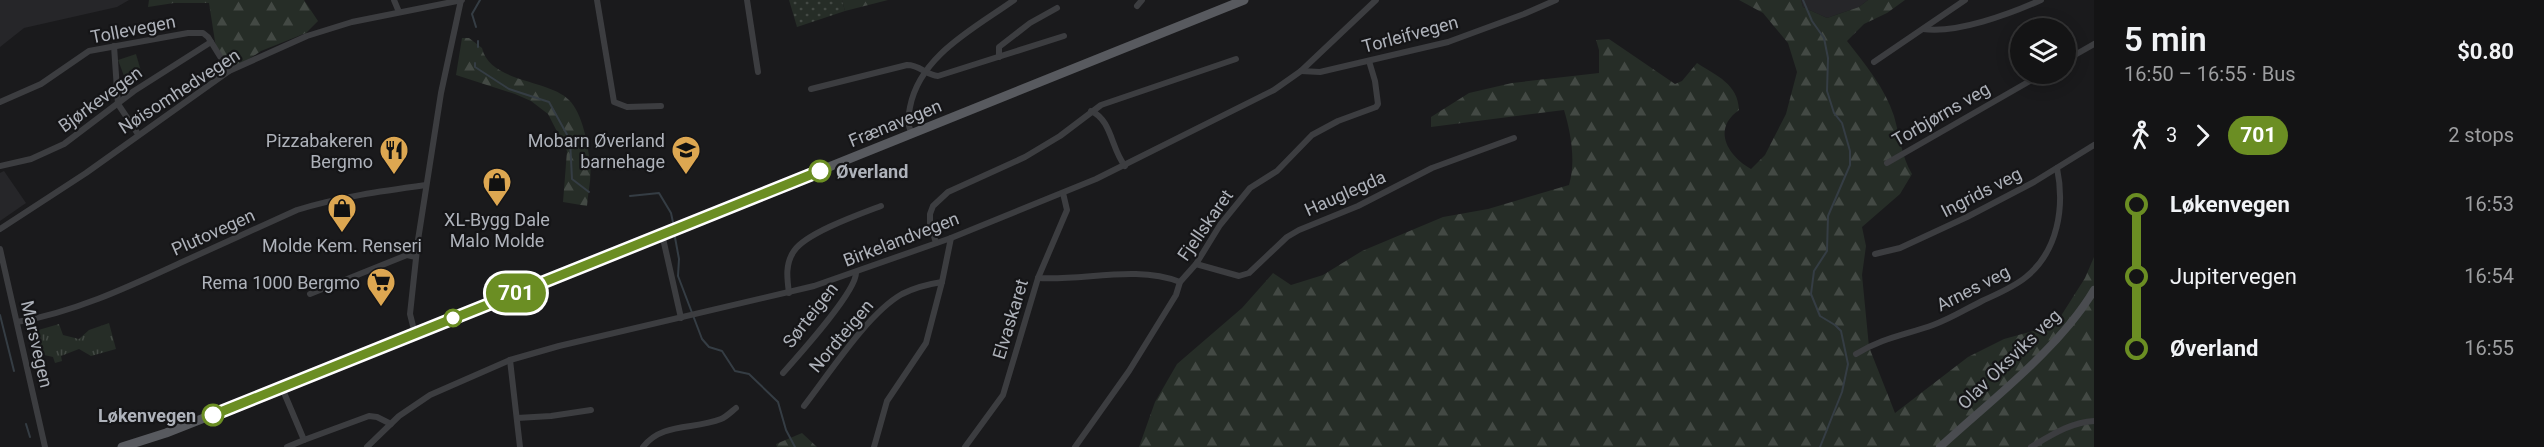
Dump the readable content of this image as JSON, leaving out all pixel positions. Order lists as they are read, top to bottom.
{
  "streets": {
    "main road": ["Frænavegen"],
    "street": [
      "Tollevegen",
      "Torleifvegen",
      "Nøisomhedvegen",
      "Bjørkevegen",
      "Torbjørns veg",
      "Ingrids veg",
      "Hauglegda",
      "Fjellskaret",
      "Plutovegen",
      "Birkelandvegen",
      "Arnes veg",
      "Sørteigen",
      "Elvaskaret",
      "Nordteigen",
      "Marsvegen",
      "Olav Oksviks veg"
    ]
  },
  "crossings": [
    ["Tollevegen", "Bjørkevegen"],
    ["Torleifvegen", "Fjellskaret"],
    ["Torleifvegen", "Birkelandvegen"],
    ["Ingrids veg", "Arnes veg"],
    ["Hauglegda", "Fjellskaret"],
    ["Plutovegen", "Marsvegen"],
    ["Birkelandvegen", "Sørteigen"],
    ["Birkelandvegen", "Elvaskaret"]
  ],
  "places": {
    "other": ["Øverland", "Løkenvegen"],
    "restaurant": ["Pizzabakeren Bergmo"],
    "school or university": ["Mobarn Øverland barnehage"],
    "shop": ["XL-Bygg Dale Malo Molde", "Molde Kem. Renseri"],
    "supermarket": ["Rema 1000 Bergmo"]
  },
  "lines": ["bus line 701"],
  "page": {
    "on_map": "701",
    "heading": ["5 min", "16:50 – 16:55 · Bus", "$0.80"],
    "legs": ["3", "701", "2 stops"],
    "list": [
      {
        "name": "Løkenvegen",
        "value": "16:53"
      },
      {
        "name": "Jupitervegen",
        "value": "16:54"
      },
      {
        "name": "Øverland",
        "value": "16:55"
      }
    ]
  }
}
